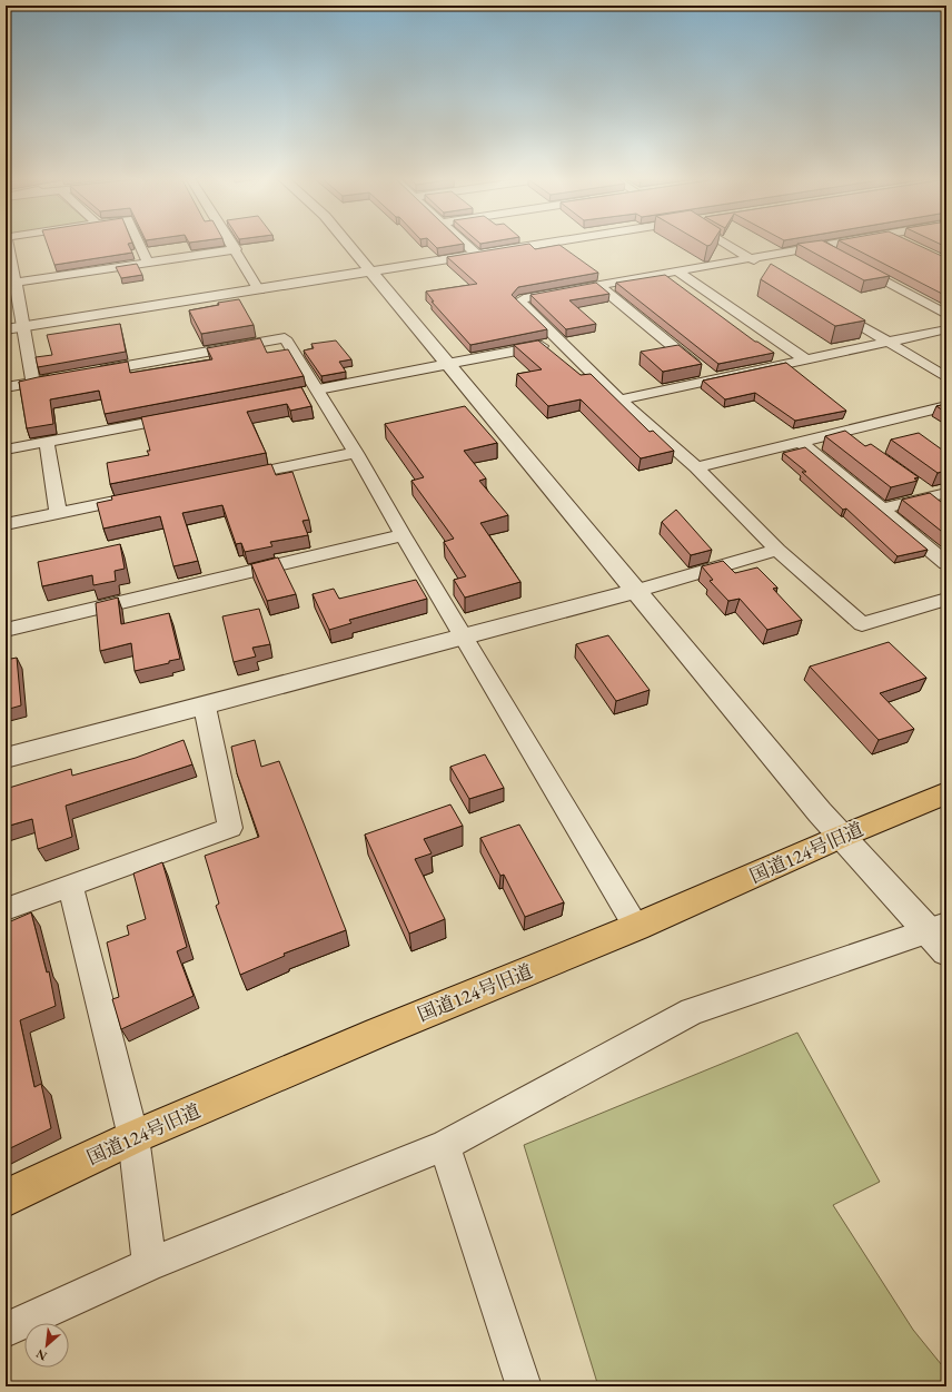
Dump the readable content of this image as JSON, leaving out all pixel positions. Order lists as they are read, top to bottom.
{
  "streets": {
    "highway": ["国道124号旧道"]
  },
  "north": "bottom left"
}
